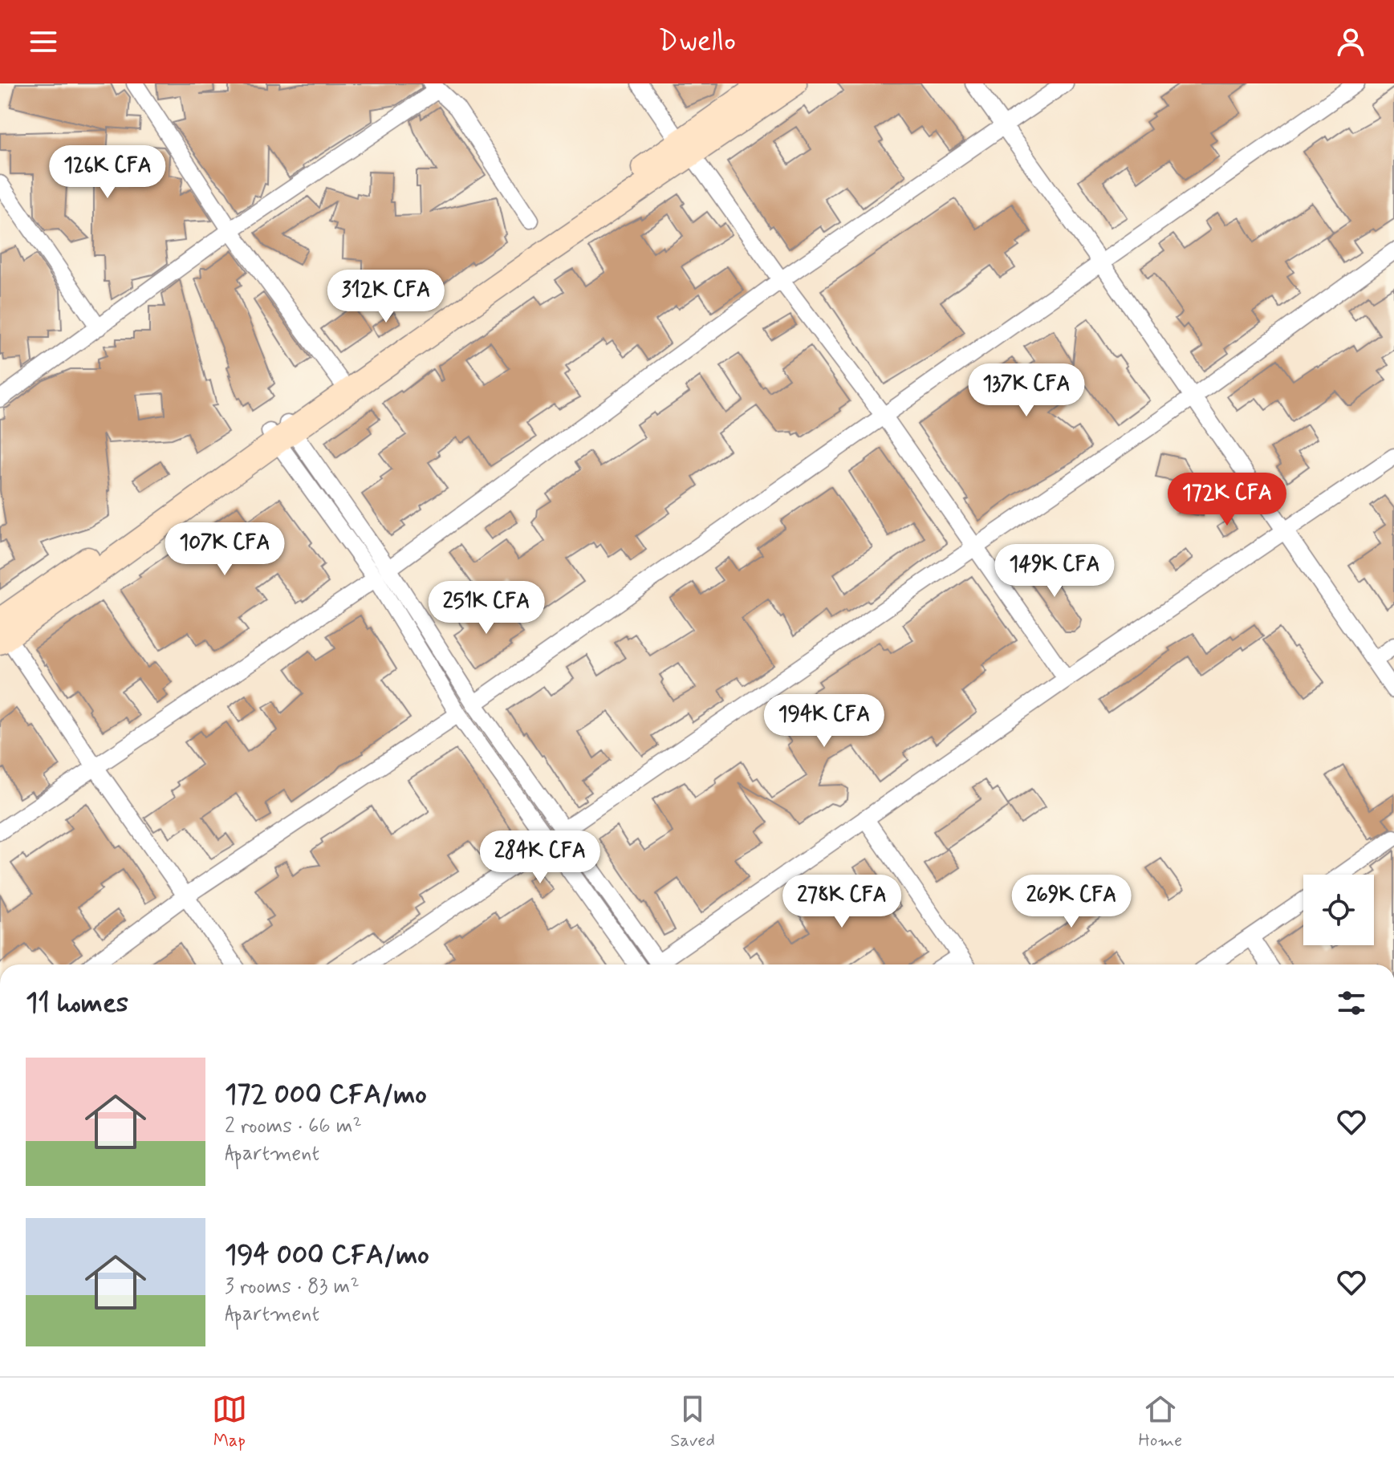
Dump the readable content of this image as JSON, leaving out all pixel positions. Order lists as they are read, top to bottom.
{
  "page": {
    "header": "Dwello",
    "price": [
      "126K CFA",
      "312K CFA",
      "137K CFA",
      "172K CFA",
      "107K CFA",
      "149K CFA",
      "251K CFA",
      "194K CFA",
      "284K CFA",
      "278K CFA",
      "269K CFA"
    ],
    "heading": "11 homes",
    "list": [
      {
        "name": "172 000 CFA/mo",
        "note": "2 rooms · 66 m² · Apartment"
      },
      {
        "name": "194 000 CFA/mo",
        "note": "3 rooms · 83 m² · Apartment"
      }
    ],
    "tabs": ["Map", "Saved", "Home"]
  }
}
